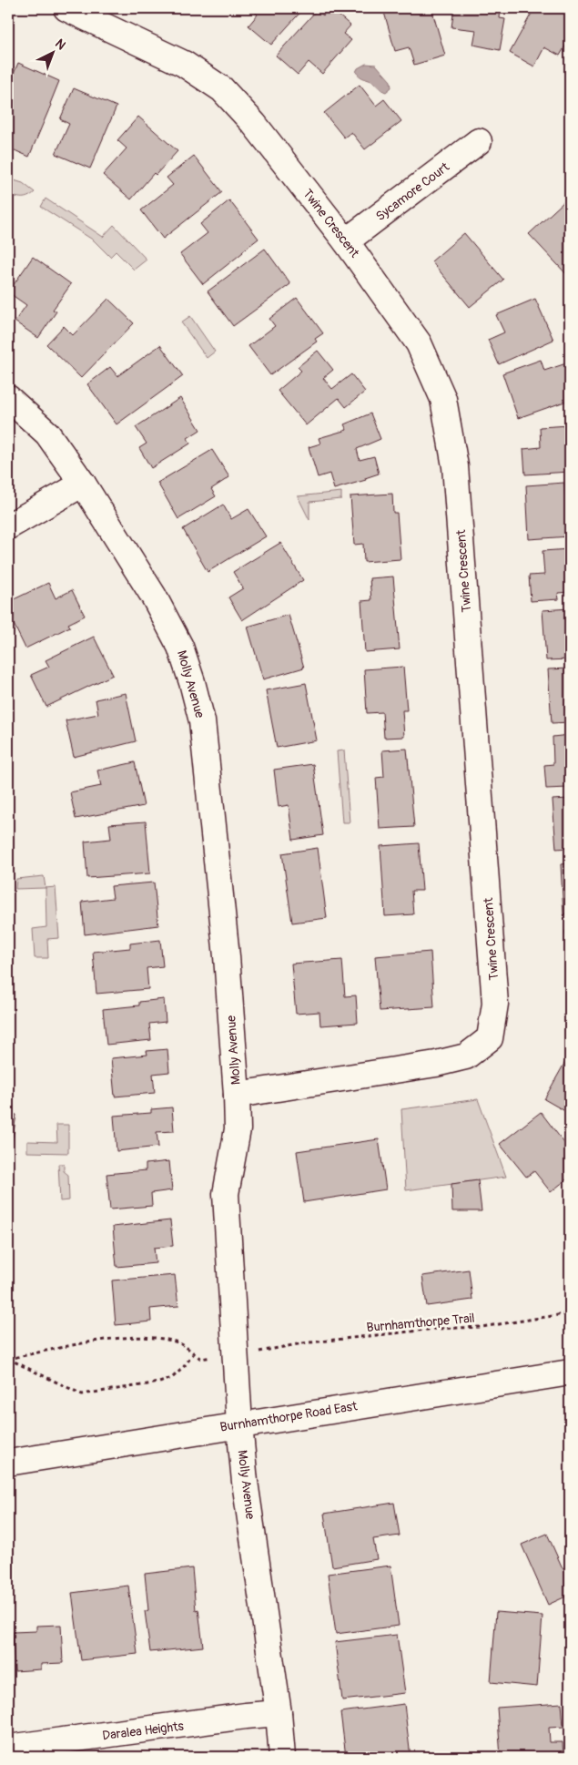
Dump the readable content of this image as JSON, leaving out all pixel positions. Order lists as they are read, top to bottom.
{
  "streets": {
    "street": [
      "Sycamore Court",
      "Twine Crescent",
      "Molly Avenue",
      "Burnhamthorpe Road East",
      "Daralea Heights"
    ],
    "path": ["Burnhamthorpe Trail"]
  },
  "crossings": [
    ["Sycamore Court", "Twine Crescent"],
    ["Twine Crescent", "Molly Avenue"],
    ["Molly Avenue", "Burnhamthorpe Road East"],
    ["Molly Avenue", "Daralea Heights"]
  ],
  "north": "top right"
}
